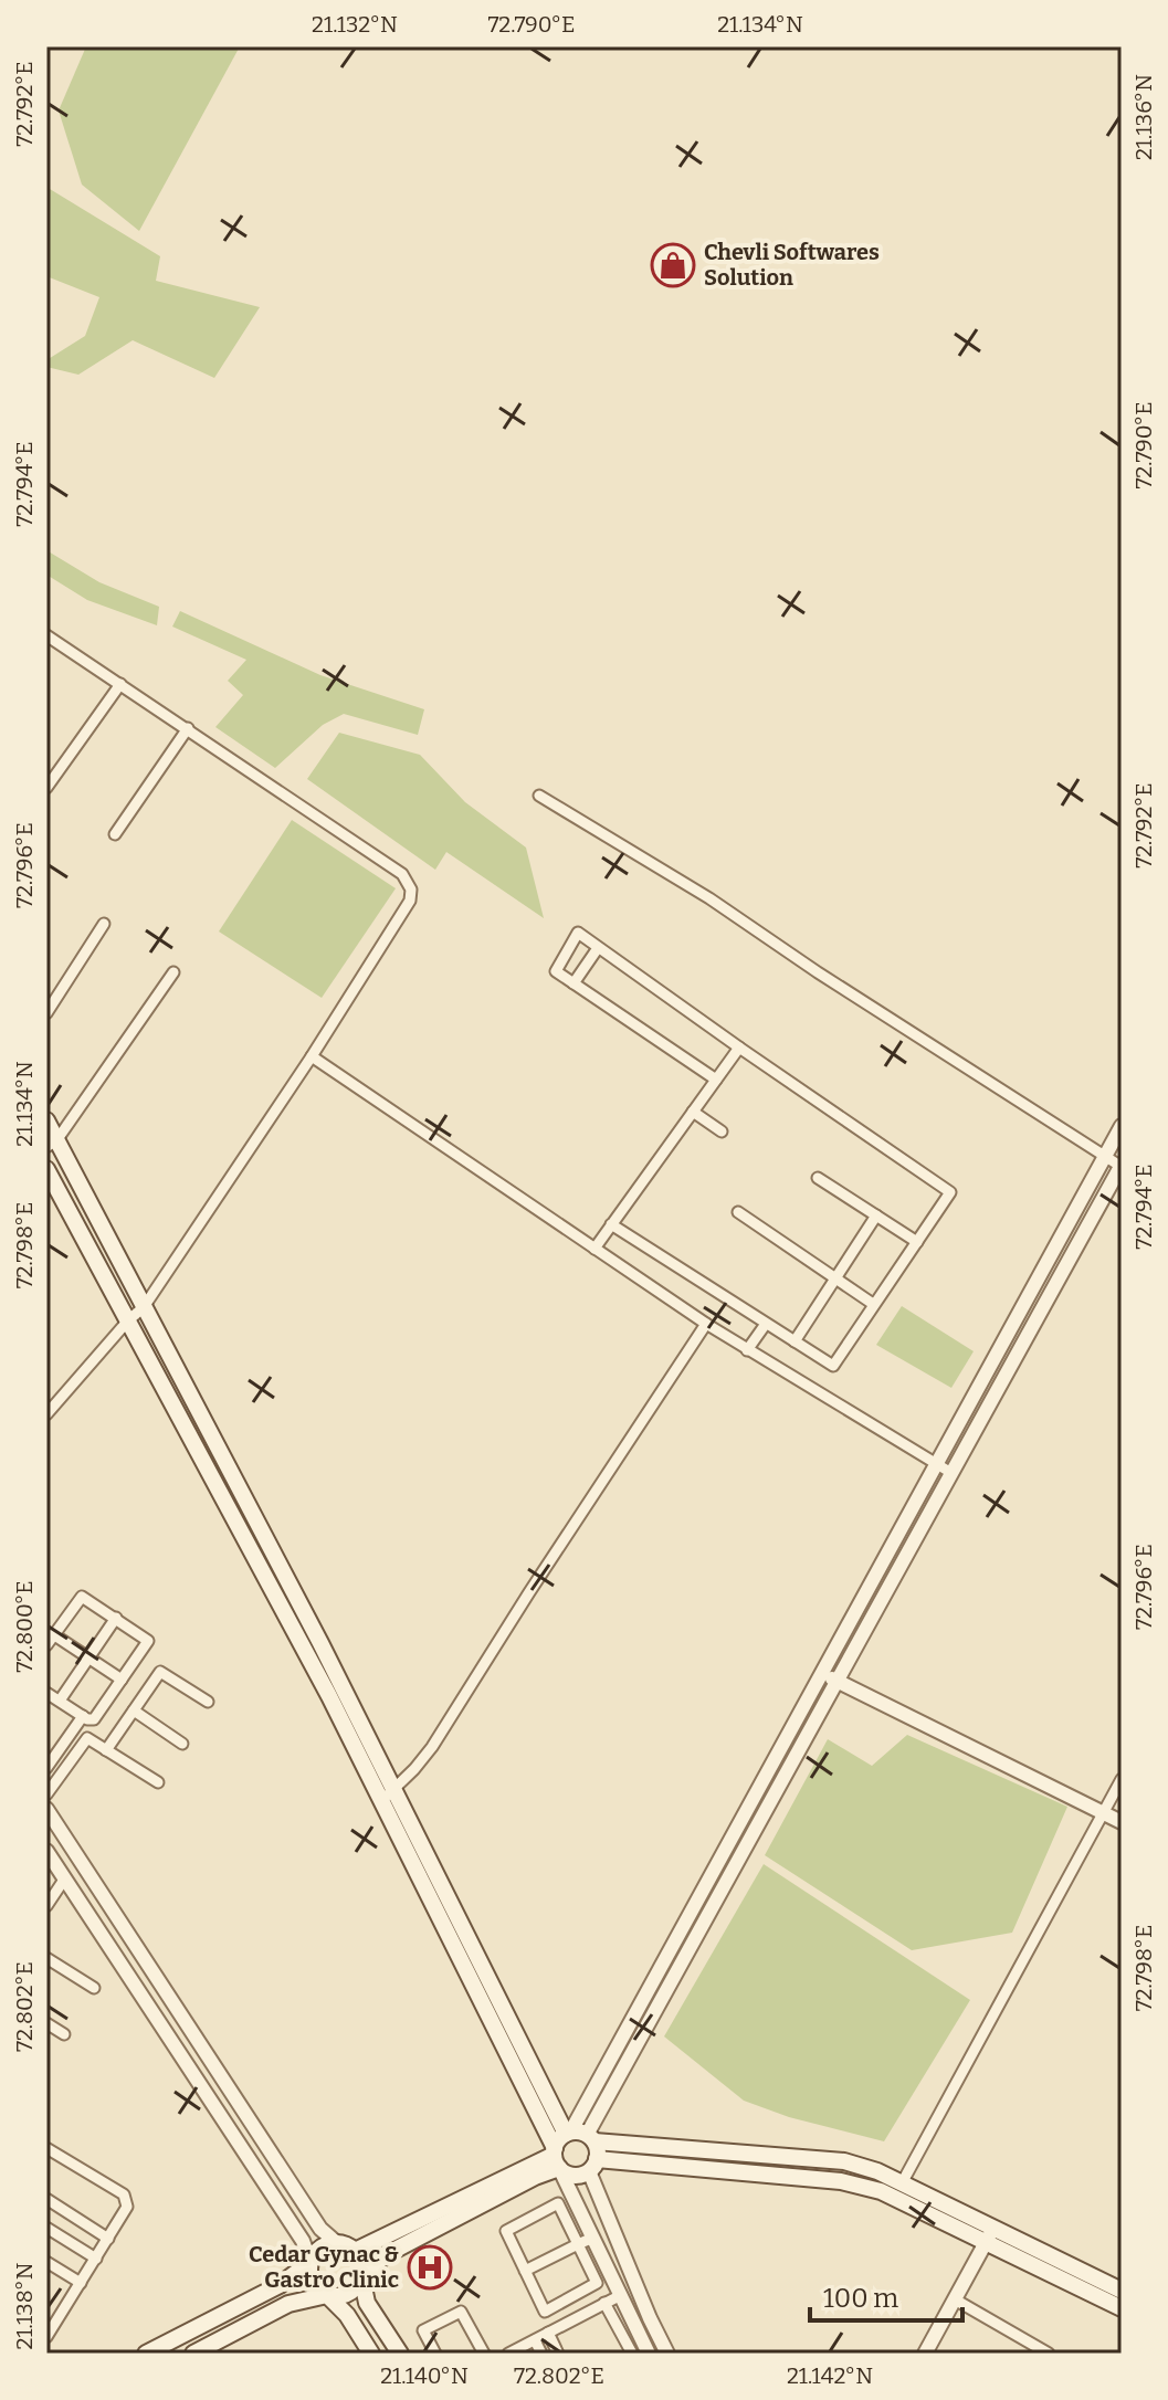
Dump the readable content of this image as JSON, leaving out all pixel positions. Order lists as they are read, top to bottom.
{
  "places": {
    "shop": ["Chevli Softwares Solution"],
    "hospital": ["Cedar Gynac & Gastro Clinic"]
  },
  "scale_bar": "100 m",
  "coordinates": [
    "21.132°N",
    "72.790°E",
    "21.134°N",
    "72.792°E",
    "21.136°N",
    "72.794°E",
    "72.796°E",
    "72.798°E",
    "72.800°E",
    "72.802°E",
    "21.138°N",
    "21.140°N",
    "21.142°N"
  ]
}
